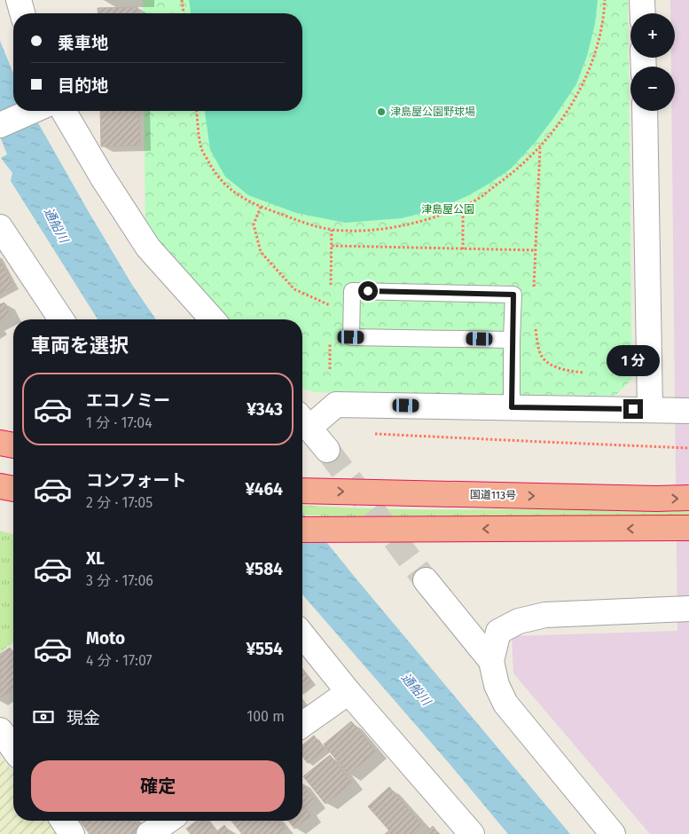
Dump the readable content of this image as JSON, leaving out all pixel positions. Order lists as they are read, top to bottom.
{
  "streets": {
    "highway": ["国道113号"]
  },
  "water": ["通船川"],
  "parks": ["津島屋公園"],
  "places": ["津島屋公園野球場"],
  "page": {
    "map_buttons": ["+", "−"],
    "banner": ["乗車地", "目的地"],
    "heading": "車両を選択",
    "bubble": "1 分",
    "list": [
      {
        "name": "エコノミー",
        "note": "1 分 · 17:04",
        "value": "¥343"
      },
      {
        "name": "コンフォート",
        "note": "2 分 · 17:05",
        "value": "¥464"
      },
      {
        "name": "XL",
        "note": "3 分 · 17:06",
        "value": "¥584"
      },
      {
        "name": "Moto",
        "note": "4 分 · 17:07",
        "value": "¥554"
      }
    ],
    "pay": ["現金", "100 m"],
    "buttons": "確定"
  }
}
